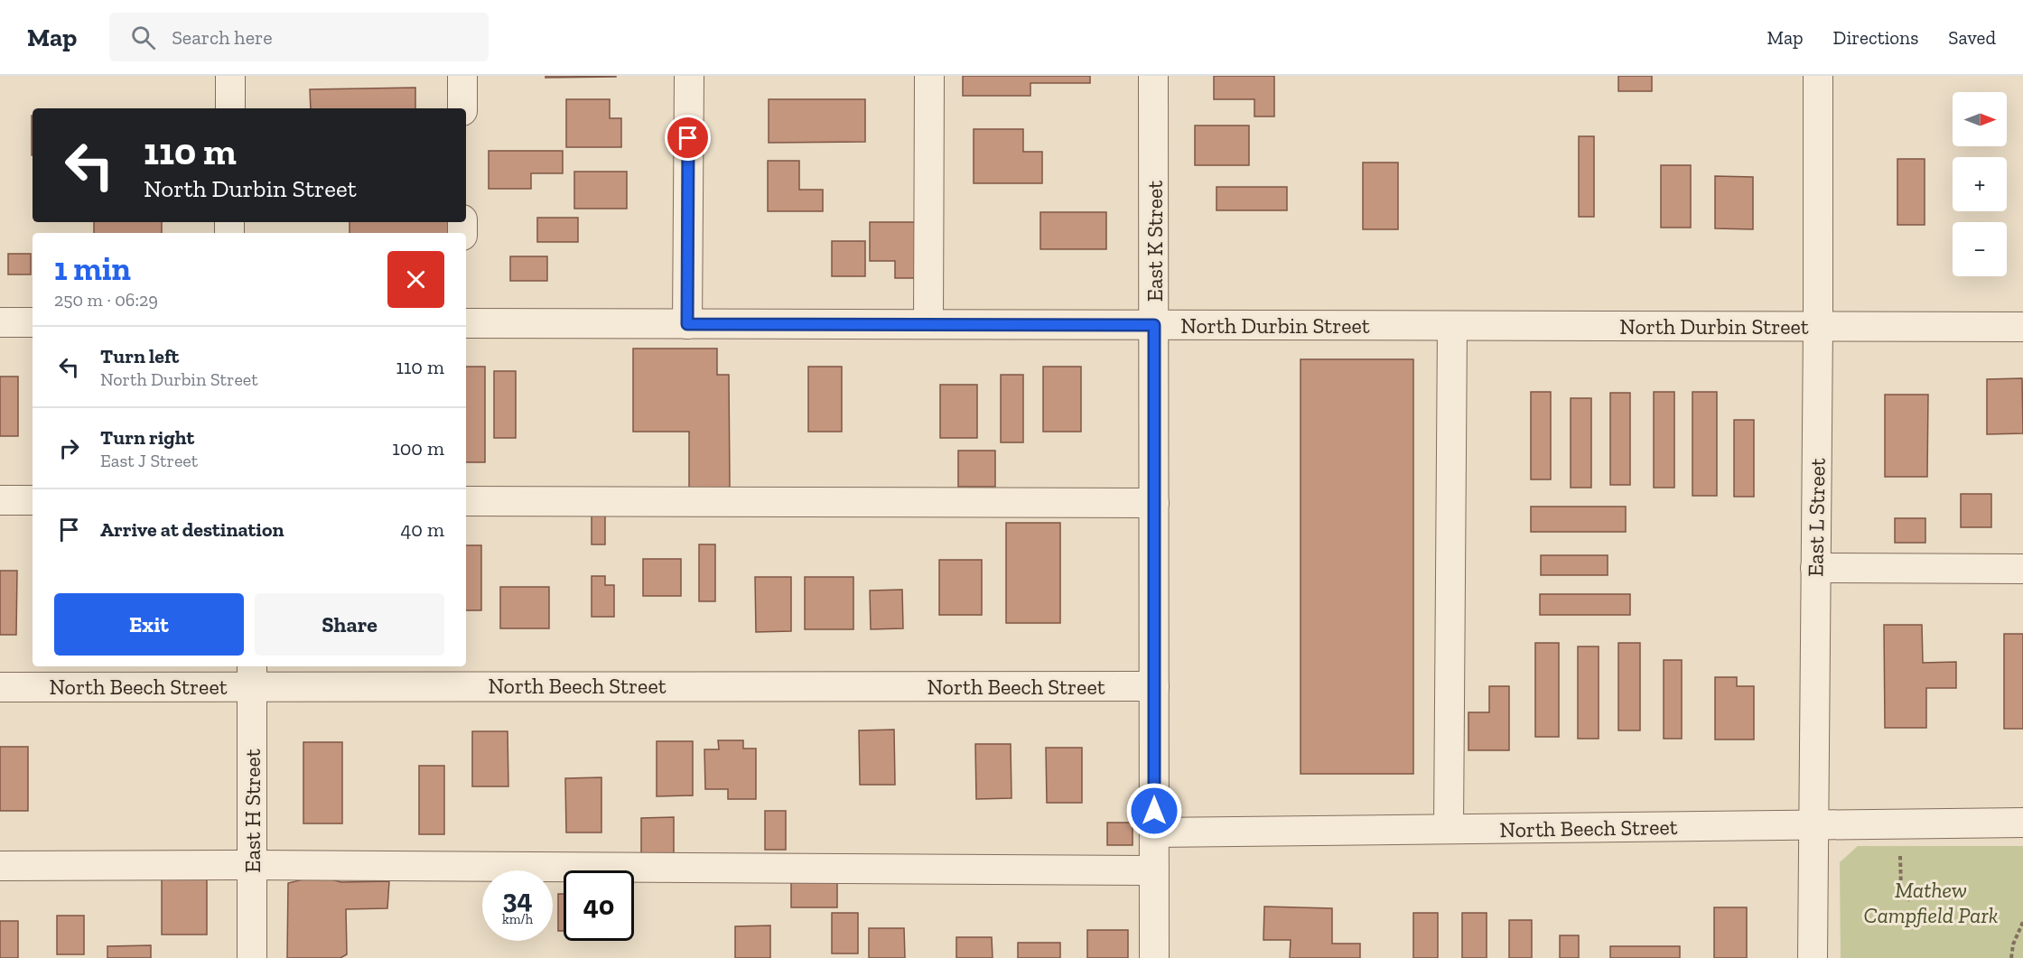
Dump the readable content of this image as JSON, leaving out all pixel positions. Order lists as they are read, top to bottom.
{
  "streets": {
    "street": [
      "East K Street",
      "North Durbin Street",
      "East L Street",
      "North Beech Street",
      "East H Street"
    ]
  },
  "crossings": [
    ["East K Street", "North Durbin Street"],
    ["East K Street", "North Beech Street"],
    ["North Durbin Street", "East L Street"],
    ["East L Street", "North Beech Street"],
    ["North Beech Street", "East H Street"]
  ],
  "parks": ["Mathew Campfield Park"],
  "north": "right",
  "page": {
    "header": "Map",
    "search": "Search here",
    "nav": ["Map", "Directions", "Saved"],
    "map_buttons": ["+", "−"],
    "turn": ["110 m", "North Durbin Street"],
    "heading": ["1 min", "250 m · 06:29"],
    "list": [
      {
        "name": "Turn left",
        "note": "North Durbin Street",
        "value": "110 m"
      },
      {
        "name": "Turn right",
        "note": "East J Street",
        "value": "100 m"
      },
      {
        "name": "Arrive at destination",
        "value": "40 m"
      }
    ],
    "buttons": ["Exit", "Share"],
    "speed": "34 km/h",
    "limit": "40"
  }
}
